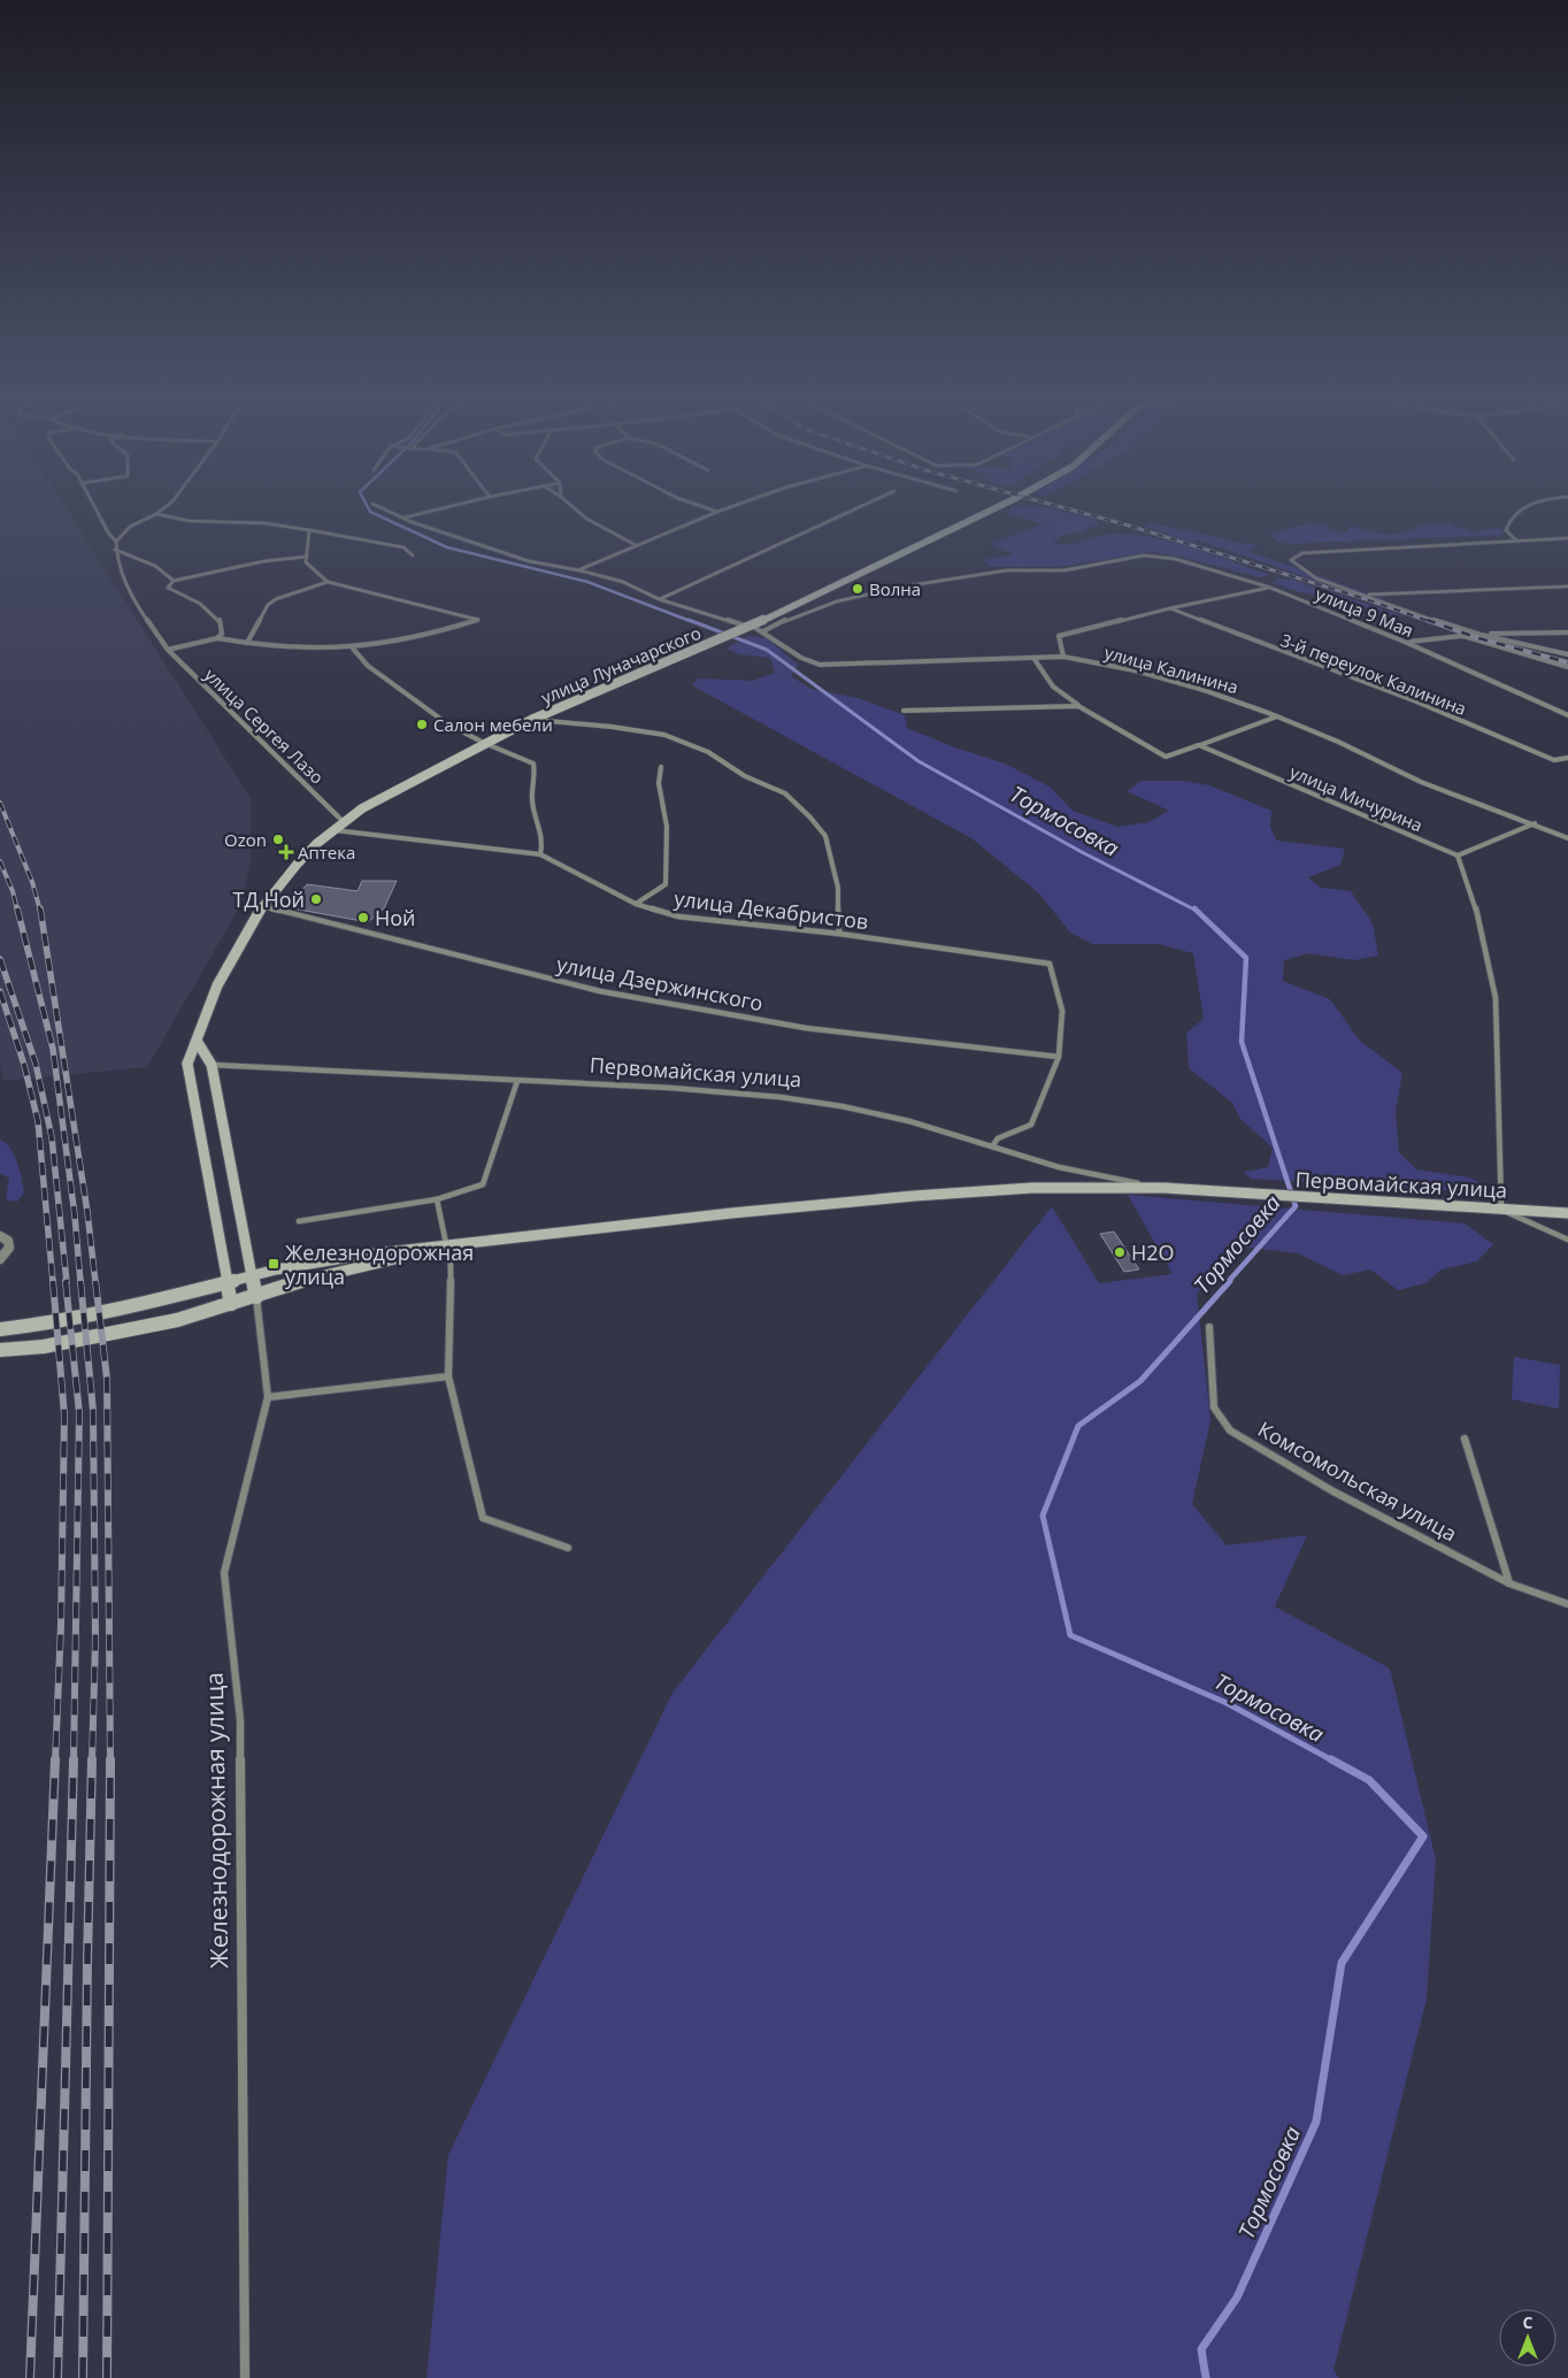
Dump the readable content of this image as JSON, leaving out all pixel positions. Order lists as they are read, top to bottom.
{
  "streets": {
    "main road": ["улица Луначарского", "Первомайская улица", "Железнодорожная улица"],
    "street": [
      "улица 9 Мая",
      "улица Калинина",
      "3-й переулок Калинина",
      "улица Сергея Лазо",
      "улица Мичурина",
      "улица Декабристов",
      "улица Дзержинского",
      "Комсомольская улица"
    ]
  },
  "crossings": [
    ["улица 9 Мая", "улица Калинина"],
    ["улица Луначарского", "улица Калинина"],
    ["улица Луначарского", "улица Сергея Лазо"],
    ["улица Луначарского", "улица Декабристов"],
    ["улица Луначарского", "улица Дзержинского"],
    ["улица Декабристов", "улица Дзержинского"],
    ["Первомайская улица", "Железнодорожная улица"]
  ],
  "water": ["Тормосовка"],
  "places": {
    "other": [
      "Волна",
      "Салон мебели",
      "Ozon",
      "ТД Ной",
      "Ной",
      "H2O"
    ],
    "health": ["Аптека"],
    "transit": ["Железнодорожная улица"]
  },
  "north": "top"
}
